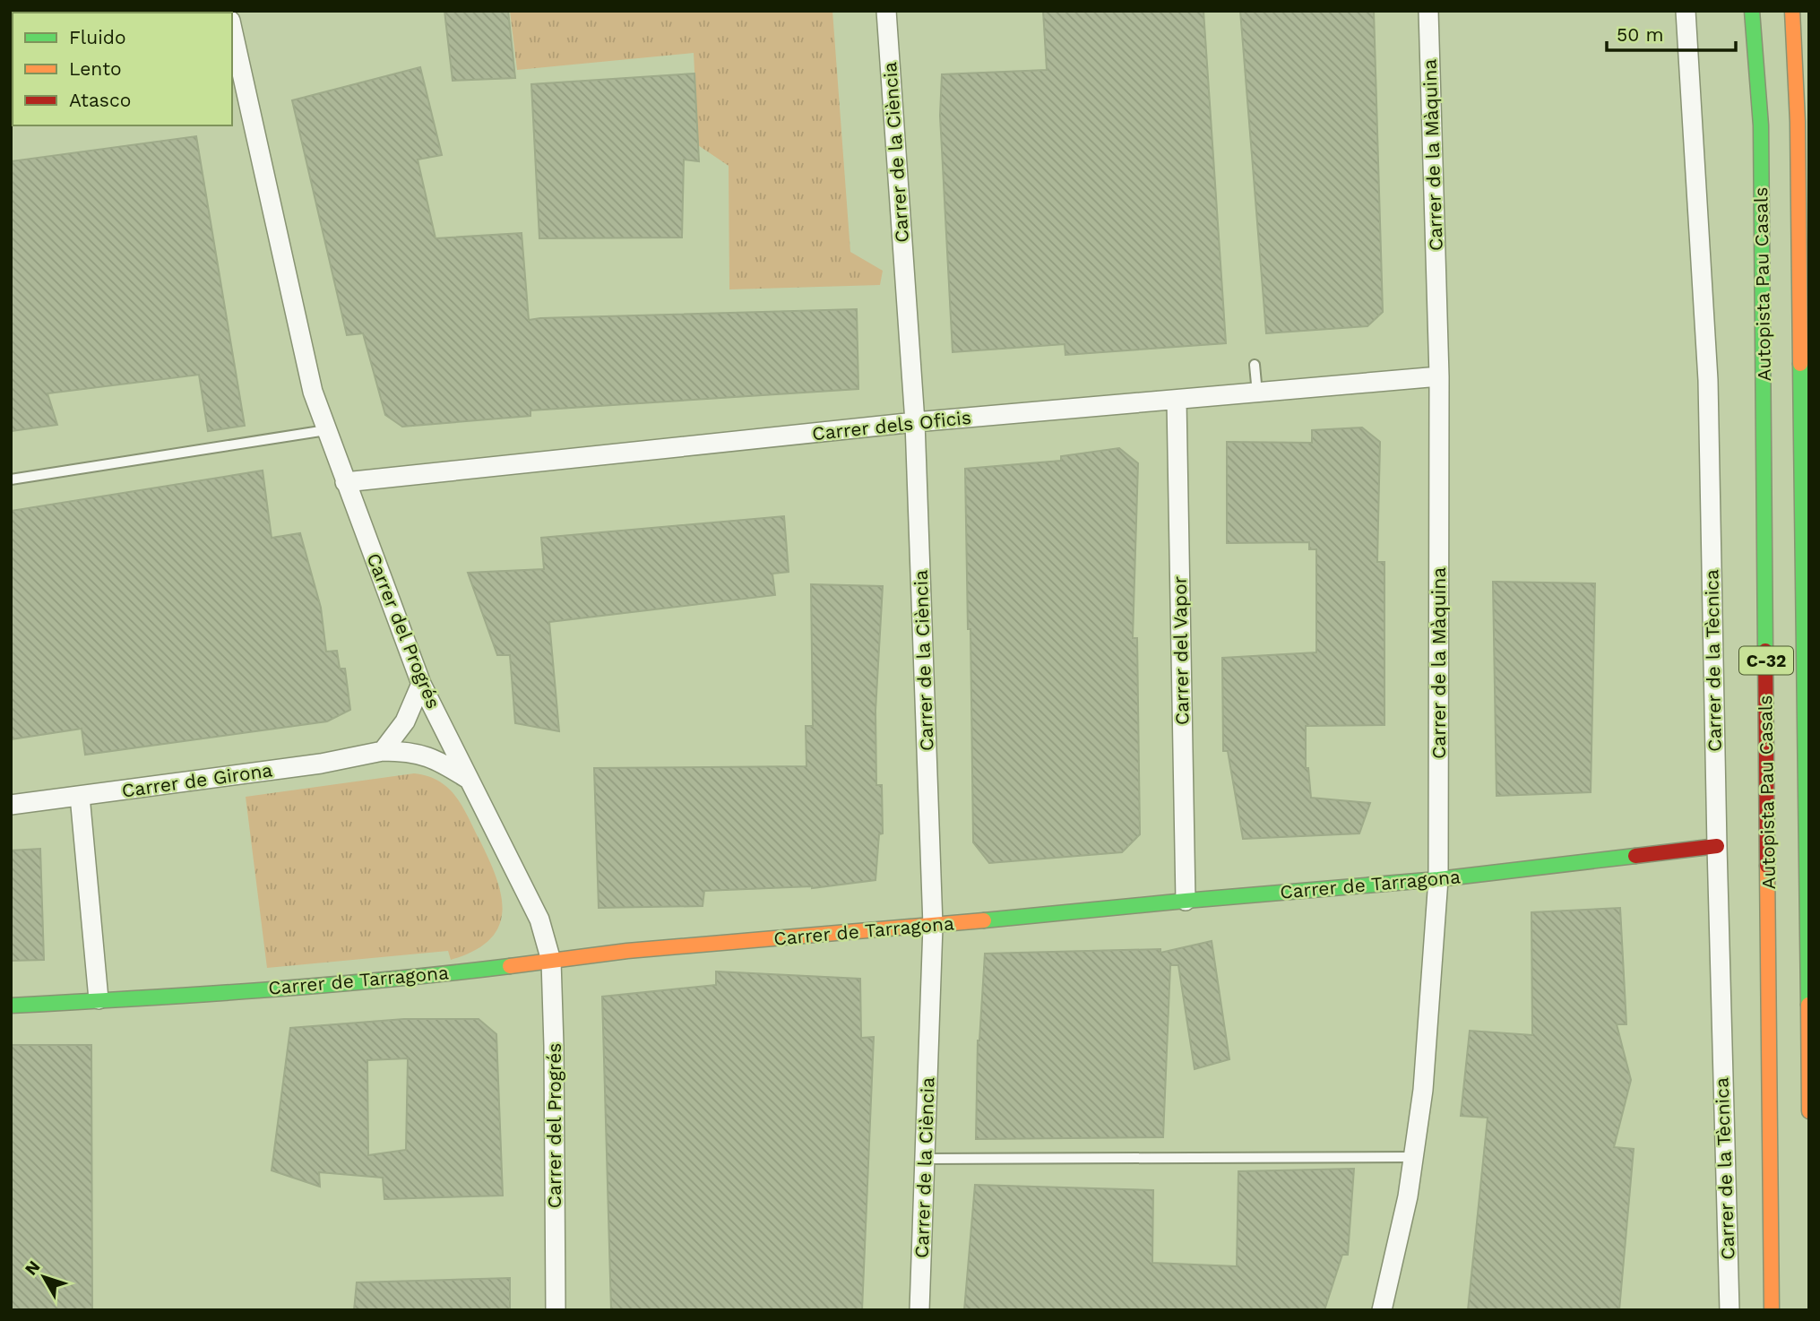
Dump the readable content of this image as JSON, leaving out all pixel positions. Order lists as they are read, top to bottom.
{
  "streets": {
    "main road": ["Autopista Pau Casals", "C-32", "Carrer de Tarragona"],
    "street": [
      "Carrer de la Ciència",
      "Carrer de la Màquina",
      "Carrer dels Oficis",
      "Carrer del Progrés",
      "Carrer del Vapor",
      "Carrer de la Tècnica",
      "Carrer de Girona"
    ]
  },
  "crossings": [
    ["Carrer de la Ciència", "Carrer dels Oficis"],
    ["Carrer de la Ciència", "Carrer de Tarragona"],
    ["Carrer de la Màquina", "Carrer dels Oficis"],
    ["Carrer de la Màquina", "Carrer de Tarragona"],
    ["Carrer dels Oficis", "Carrer del Progrés"],
    ["Carrer dels Oficis", "Carrer del Vapor"],
    ["Carrer del Progrés", "Carrer de Girona"],
    ["Carrer del Progrés", "Carrer de Tarragona"],
    ["Carrer del Vapor", "Carrer de Tarragona"],
    ["Carrer de la Tècnica", "Carrer de Tarragona"]
  ],
  "legend": ["Fluido", "Lento", "Atasco"],
  "scale_bar": "50 m",
  "north": "top left"
}
